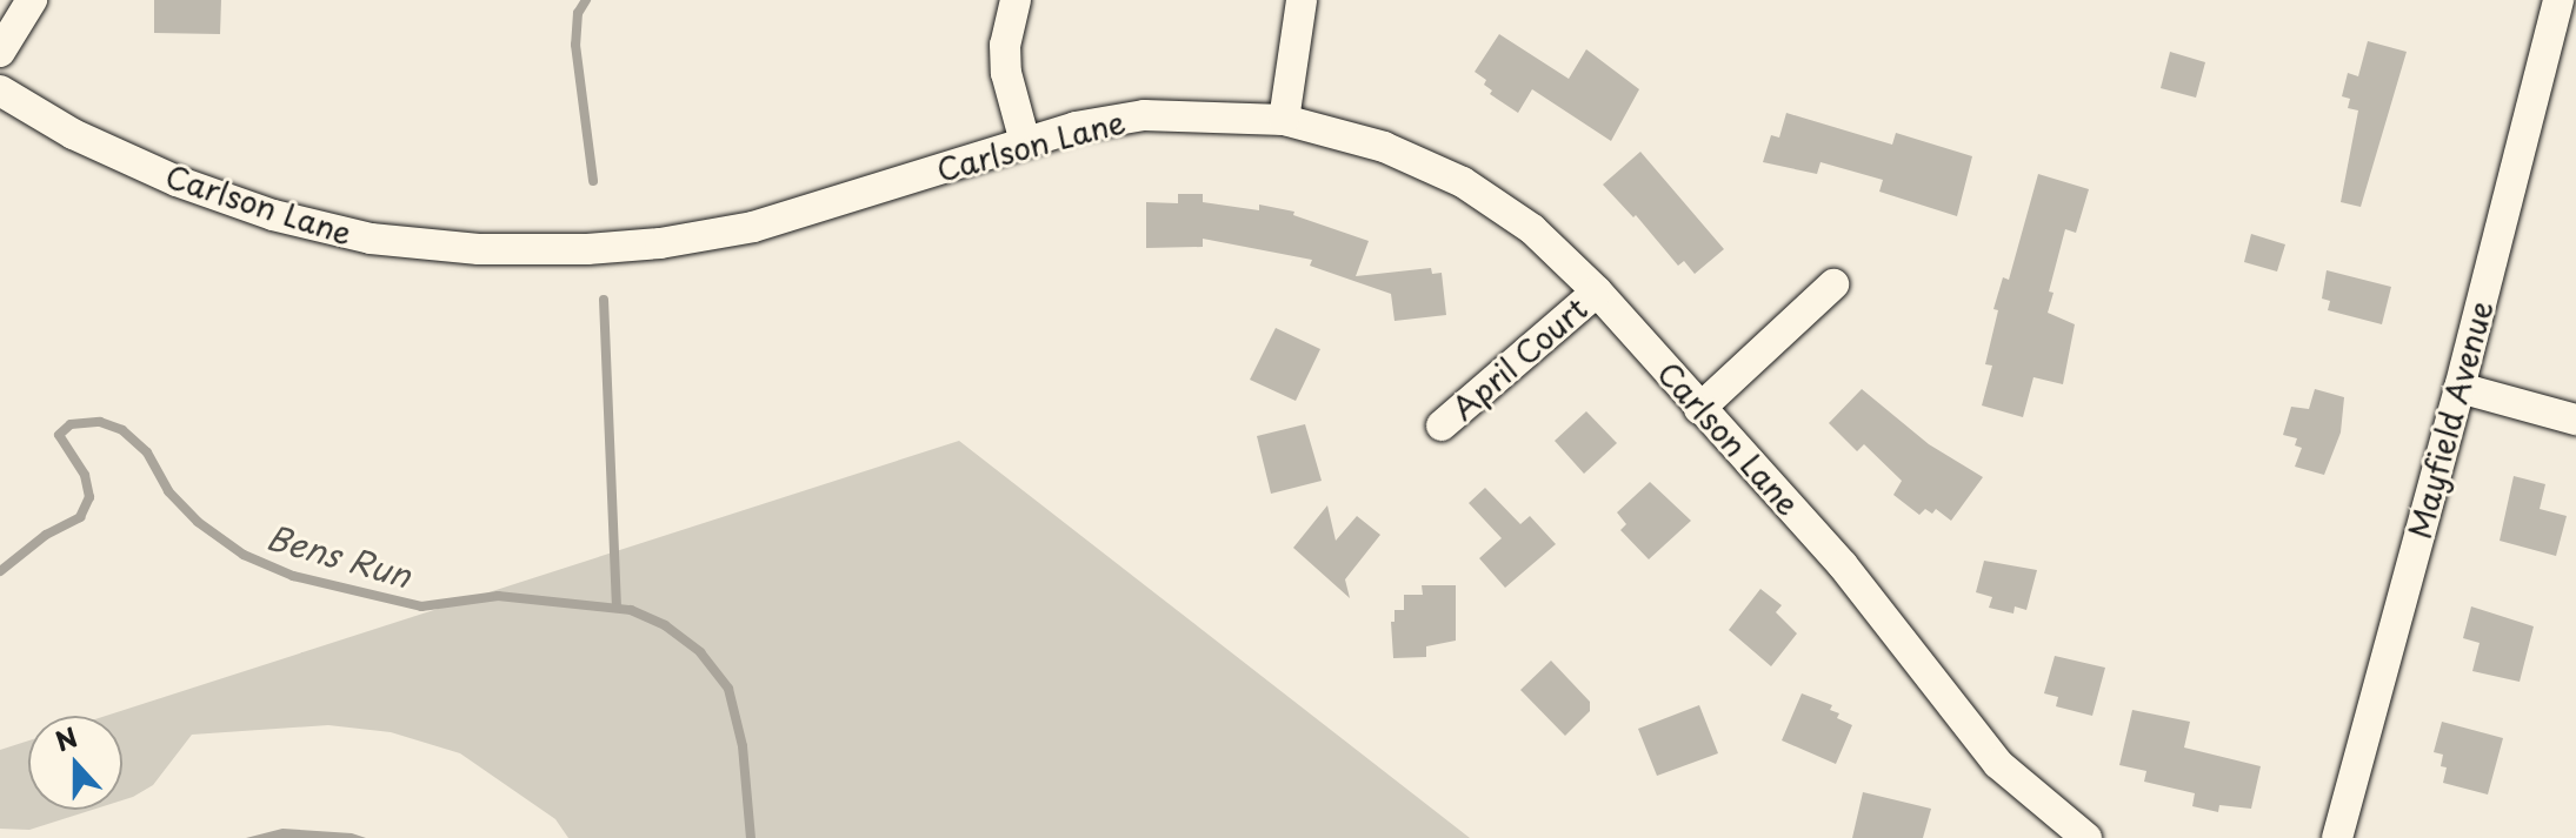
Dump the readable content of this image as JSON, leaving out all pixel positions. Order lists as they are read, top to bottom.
{
  "streets": {
    "street": ["Carlson Lane", "April Court", "Mayfield Avenue"]
  },
  "crossings": [
    ["Carlson Lane", "April Court"]
  ],
  "water": ["Bens Run"],
  "north": "top"
}
